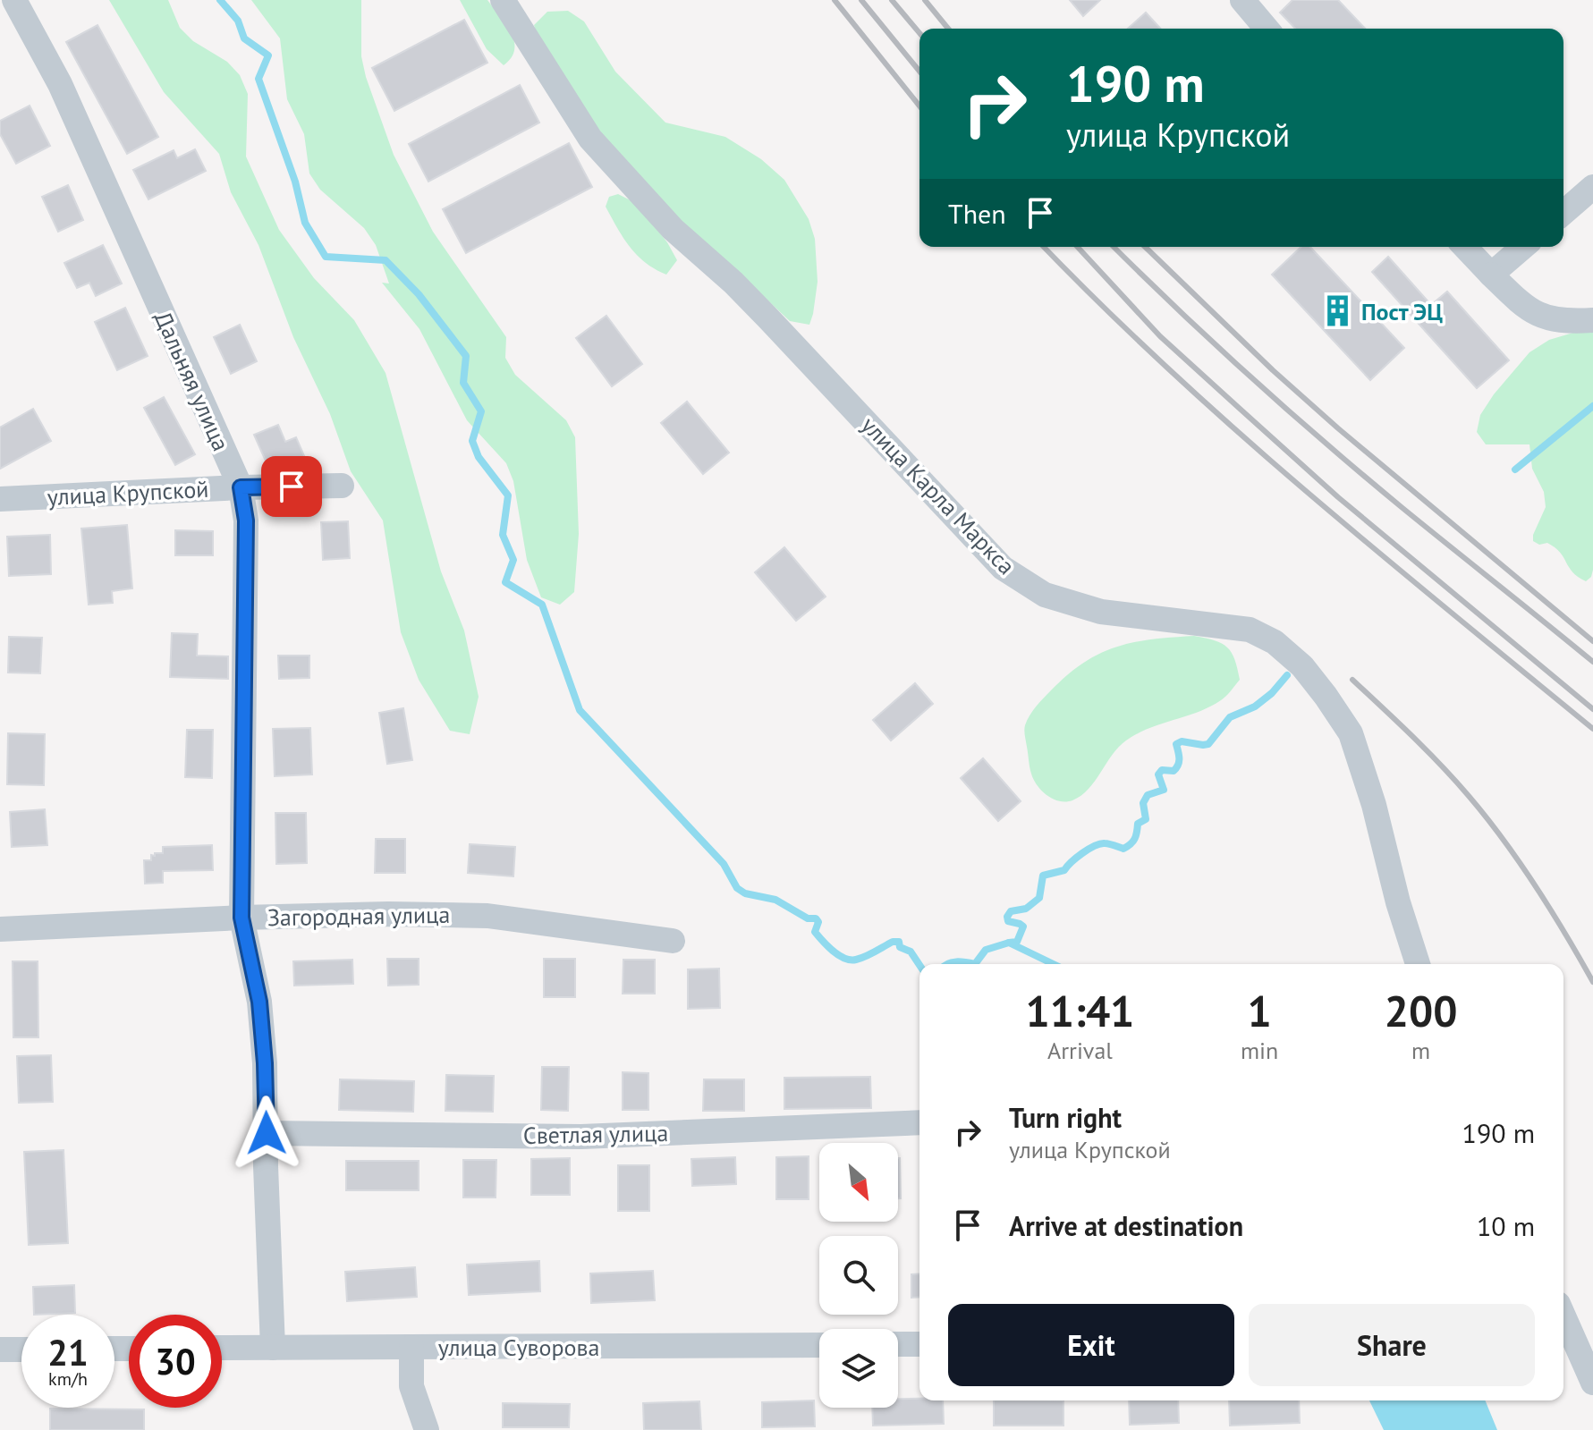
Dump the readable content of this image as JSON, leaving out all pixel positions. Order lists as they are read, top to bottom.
{
  "streets": {
    "street": [
      "Дальняя улица",
      "улица Крупской",
      "улица Карла Маркса",
      "Загородная улица",
      "Светлая улица",
      "улица Суворова"
    ]
  },
  "crossings": [
    ["Дальняя улица", "улица Крупской"],
    ["Дальняя улица", "Загородная улица"],
    ["Дальняя улица", "Светлая улица"],
    ["Дальняя улица", "улица Суворова"]
  ],
  "places": {
    "building": ["Пост ЭЦ"]
  },
  "north": "bottom right",
  "page": {
    "turn": ["190 m", "улица Крупской"],
    "then": "Then",
    "eta": [
      "11:41",
      "Arrival",
      "1",
      "min",
      "200",
      "m"
    ],
    "list": [
      {
        "name": "Turn right",
        "note": "улица Крупской",
        "value": "190 m"
      },
      {
        "name": "Arrive at destination",
        "value": "10 m"
      }
    ],
    "buttons": ["Exit", "Share"],
    "speed": "21 km/h",
    "limit": "30"
  }
}
